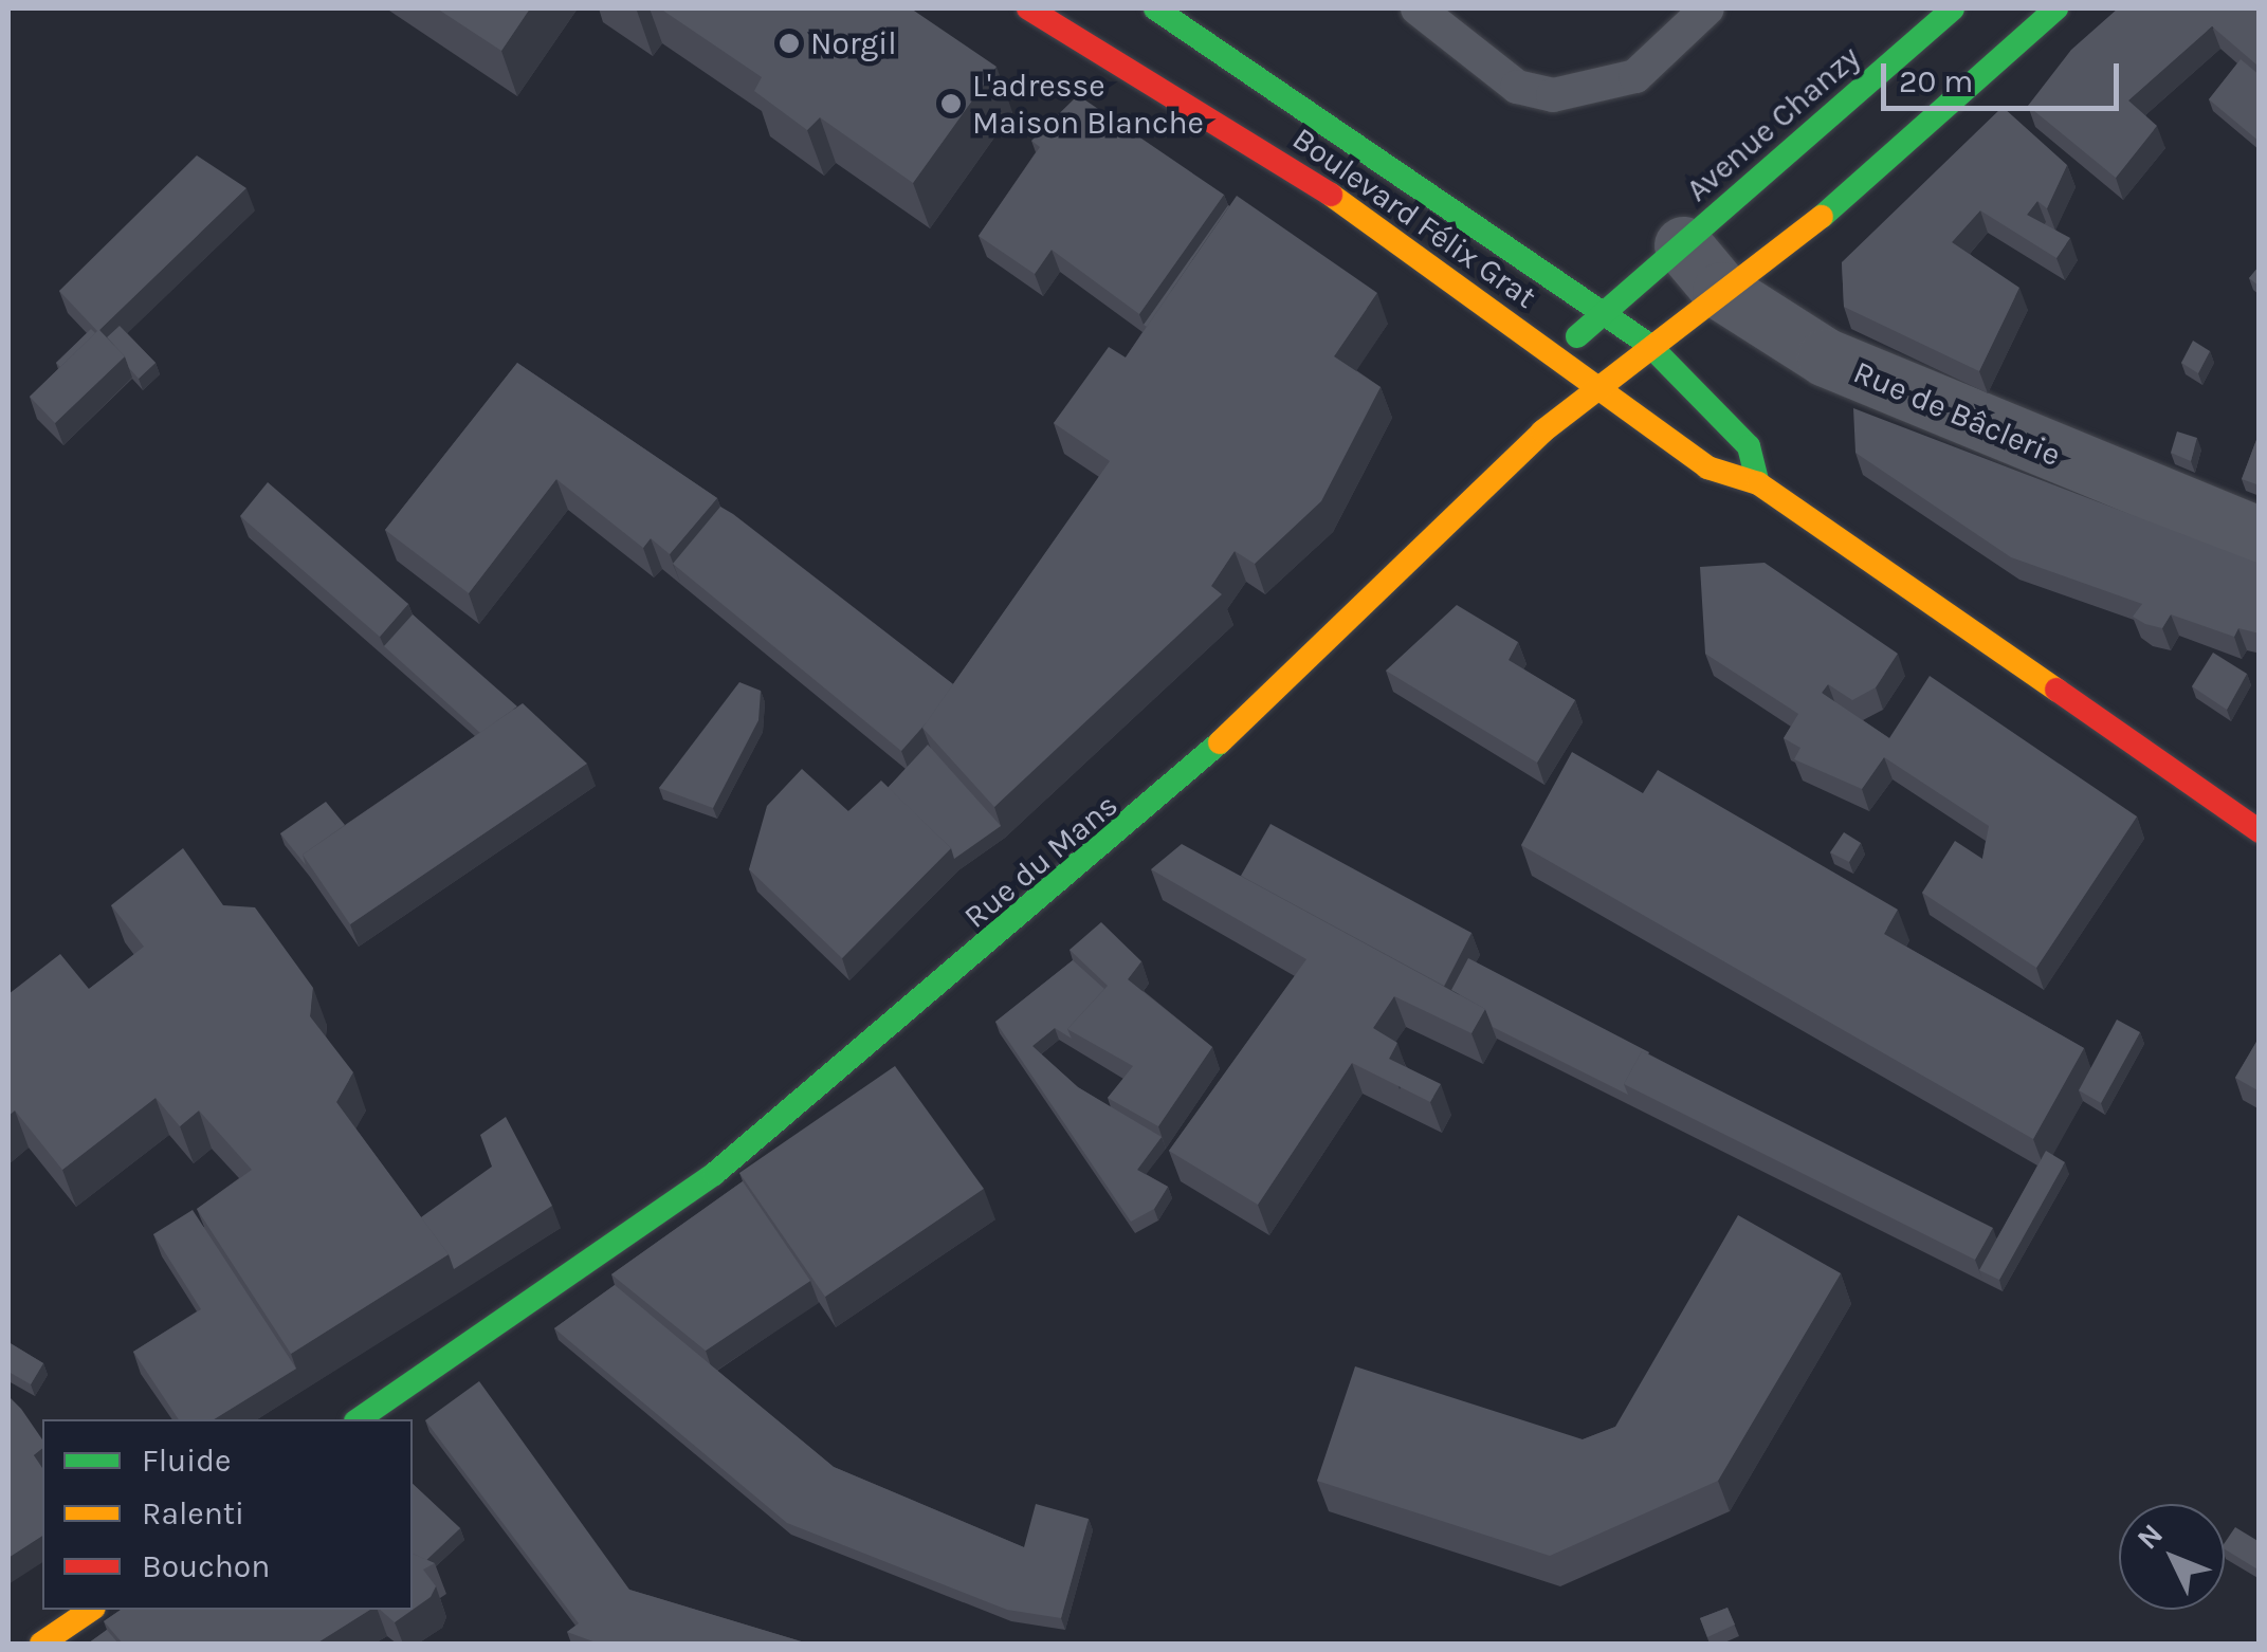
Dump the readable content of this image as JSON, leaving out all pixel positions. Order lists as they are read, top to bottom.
{
  "streets": {
    "street": [
      "Avenue Chanzy",
      "Boulevard Félix Grat",
      "Rue de Bâclerie",
      "Rue du Mans"
    ]
  },
  "crossings": [
    ["Avenue Chanzy", "Rue de Bâclerie"],
    ["Boulevard Félix Grat", "Rue du Mans"],
    ["Rue de Bâclerie", "Rue du Mans"]
  ],
  "places": ["Norgil", "L'adresse Maison Blanche"],
  "legend": ["Fluide", "Ralenti", "Bouchon"],
  "scale_bar": "20 m",
  "north": "top left"
}
